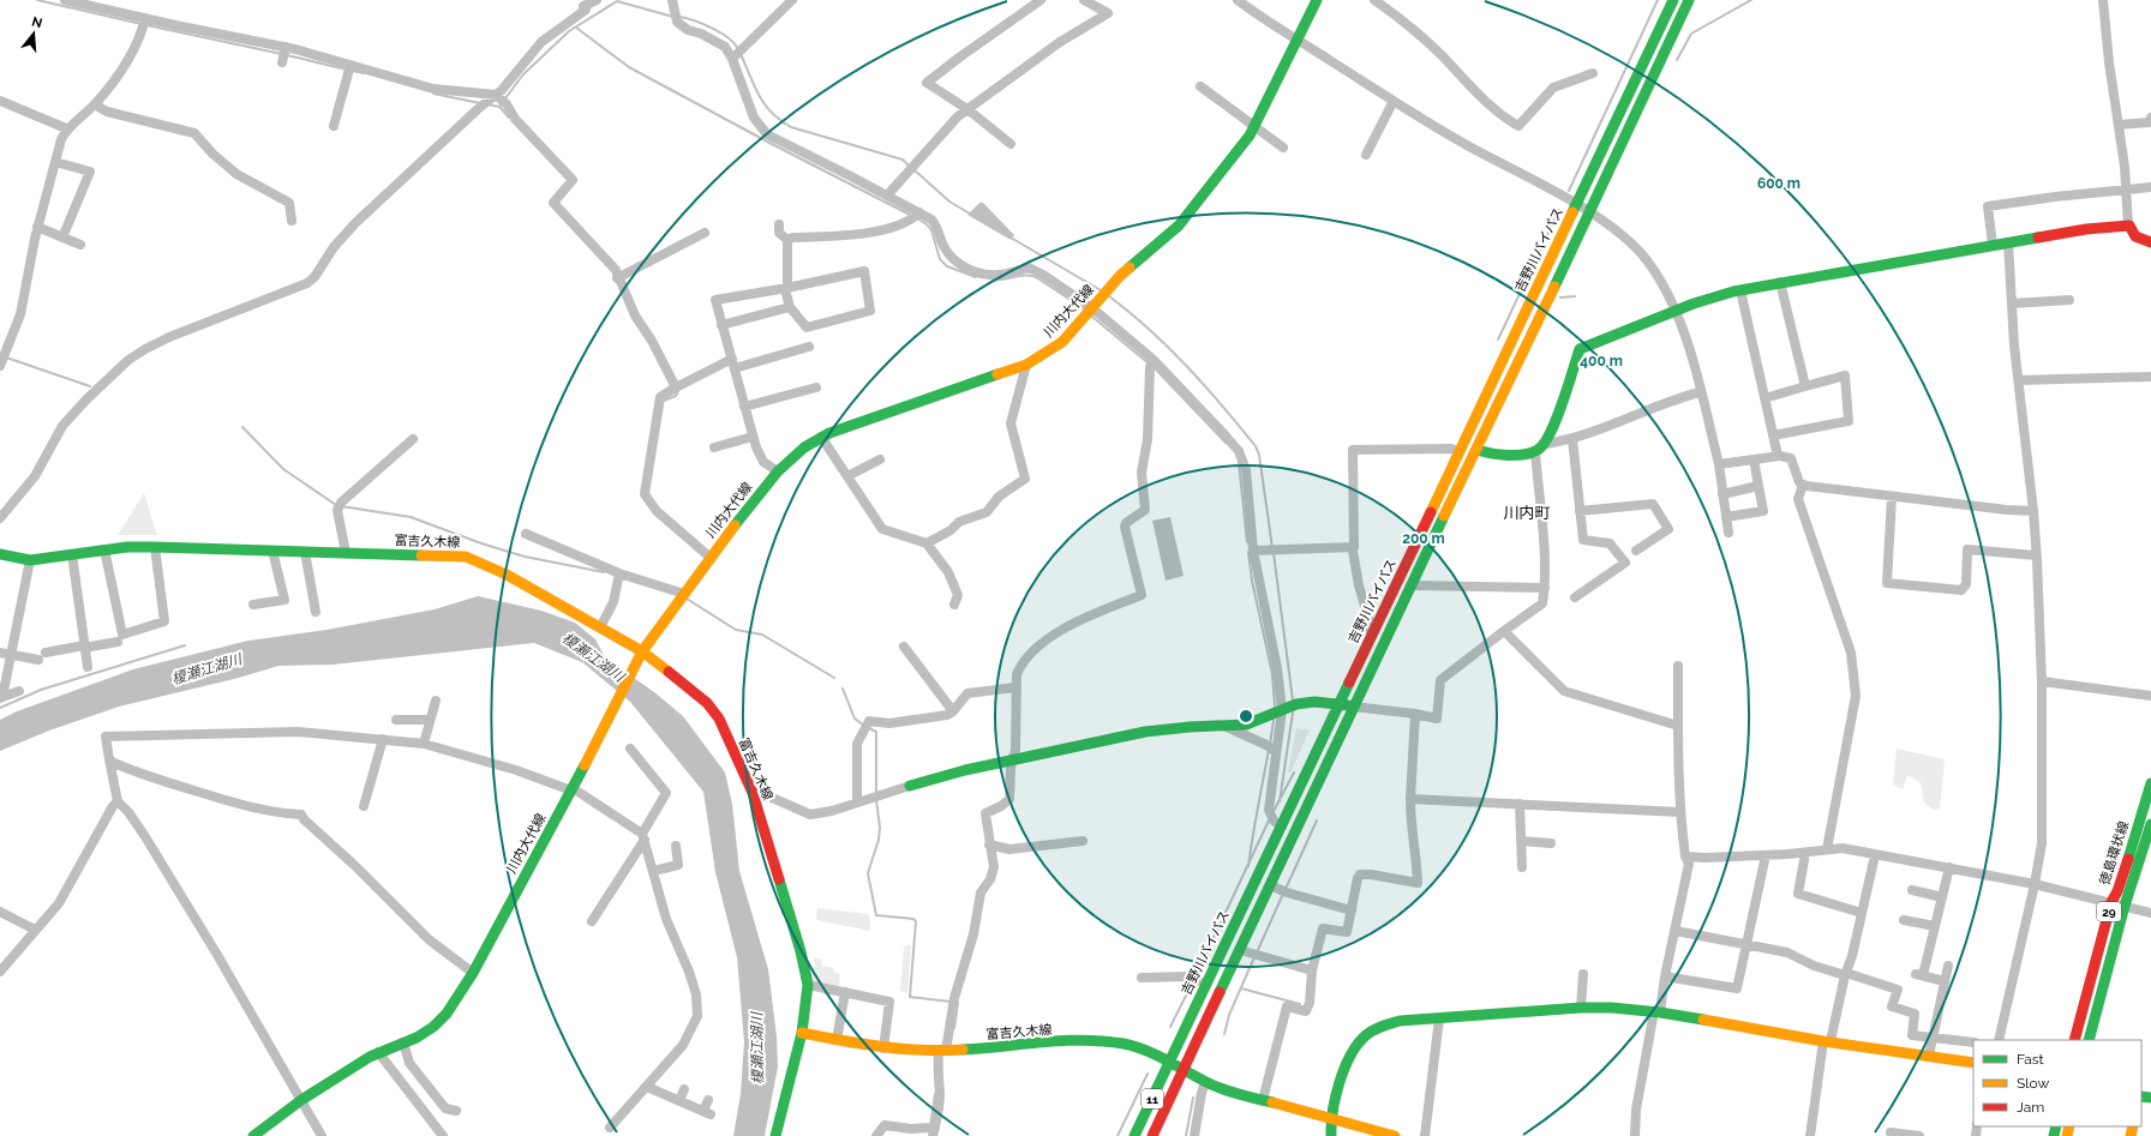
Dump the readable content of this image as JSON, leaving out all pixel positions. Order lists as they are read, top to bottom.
{
  "streets": {
    "main road": [
      "吉野川バイパス",
      "川内大代線",
      "富吉久木線",
      "徳島環状線",
      "29",
      "11"
    ]
  },
  "crossings": [
    ["吉野川バイパス", "富吉久木線"],
    ["川内大代線", "富吉久木線"],
    ["富吉久木線", "11"]
  ],
  "districts": ["川内町"],
  "water": ["榎瀬江湖川"],
  "legend": ["Fast", "Slow", "Jam"],
  "north": "top",
  "rings": ["600 m", "400 m", "200 m"]
}
